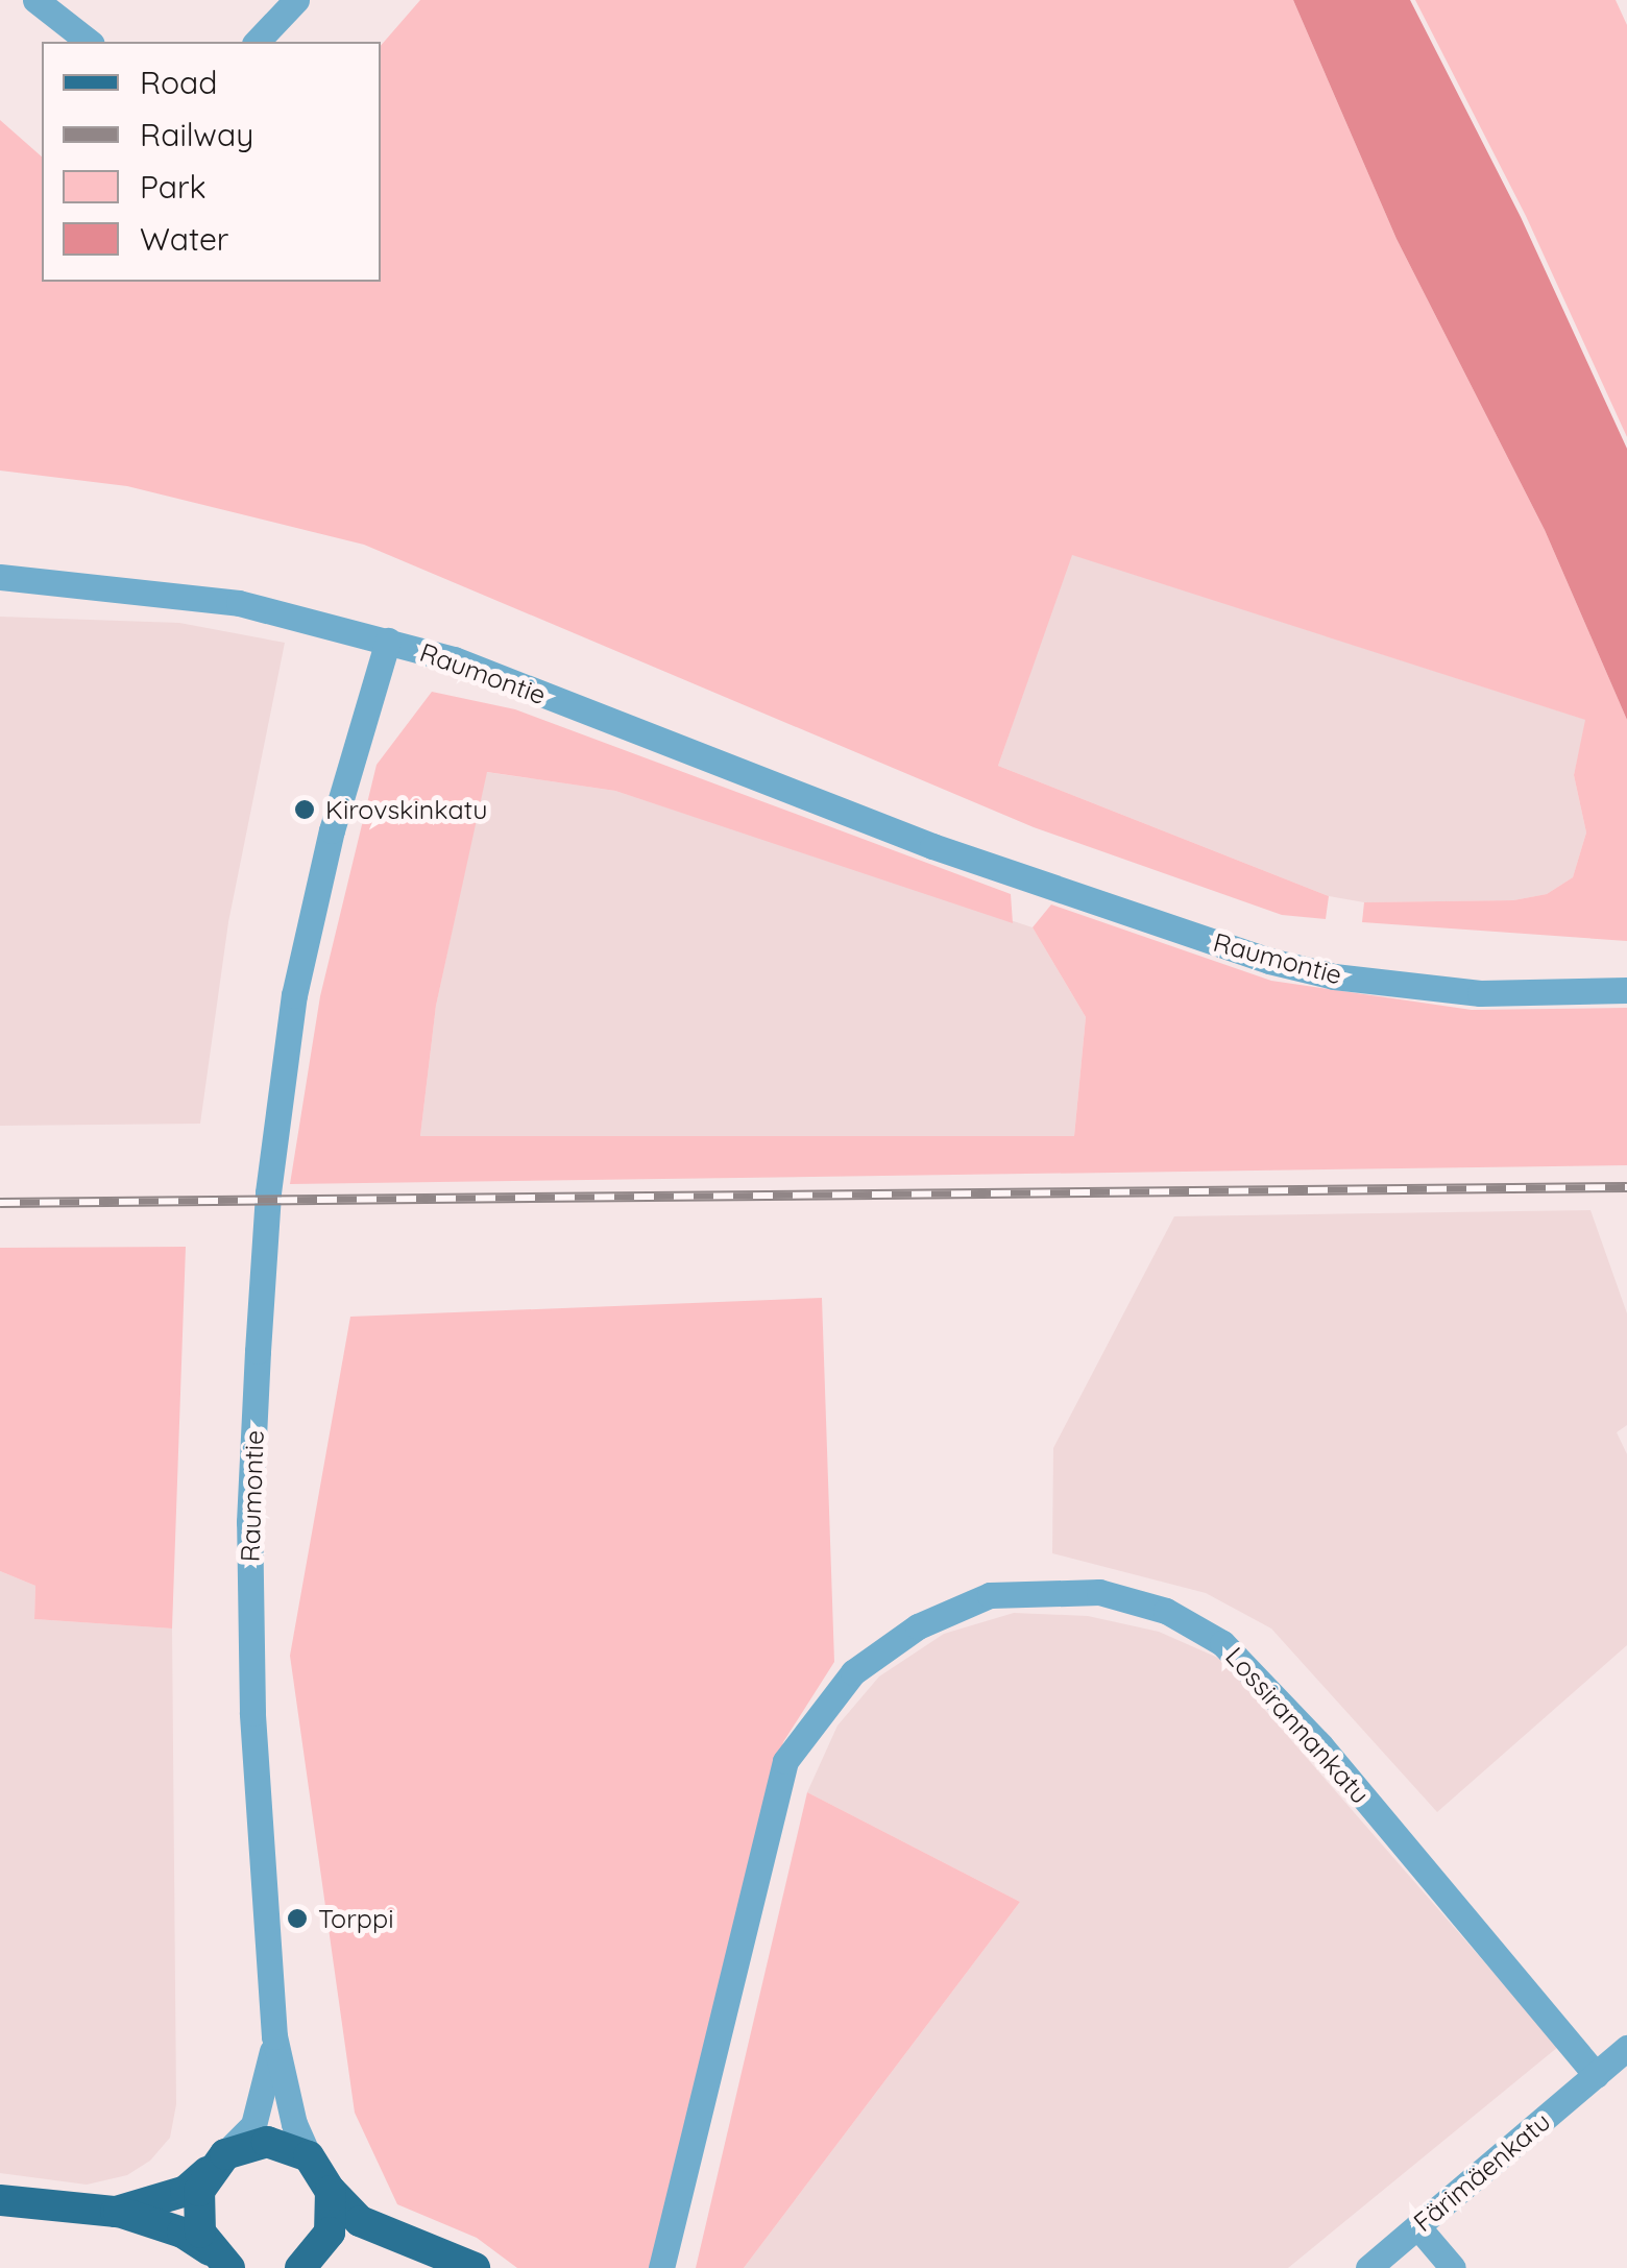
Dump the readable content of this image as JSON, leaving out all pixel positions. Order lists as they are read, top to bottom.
{
  "streets": {
    "street": ["Raumontie", "Lossirannankatu", "Färimäenkatu"]
  },
  "crossings": [
    ["Lossirannankatu", "Färimäenkatu"]
  ],
  "places": ["Kirovskinkatu", "Torppi"],
  "legend": [
    "Road",
    "Railway",
    "Park",
    "Water"
  ]
}
